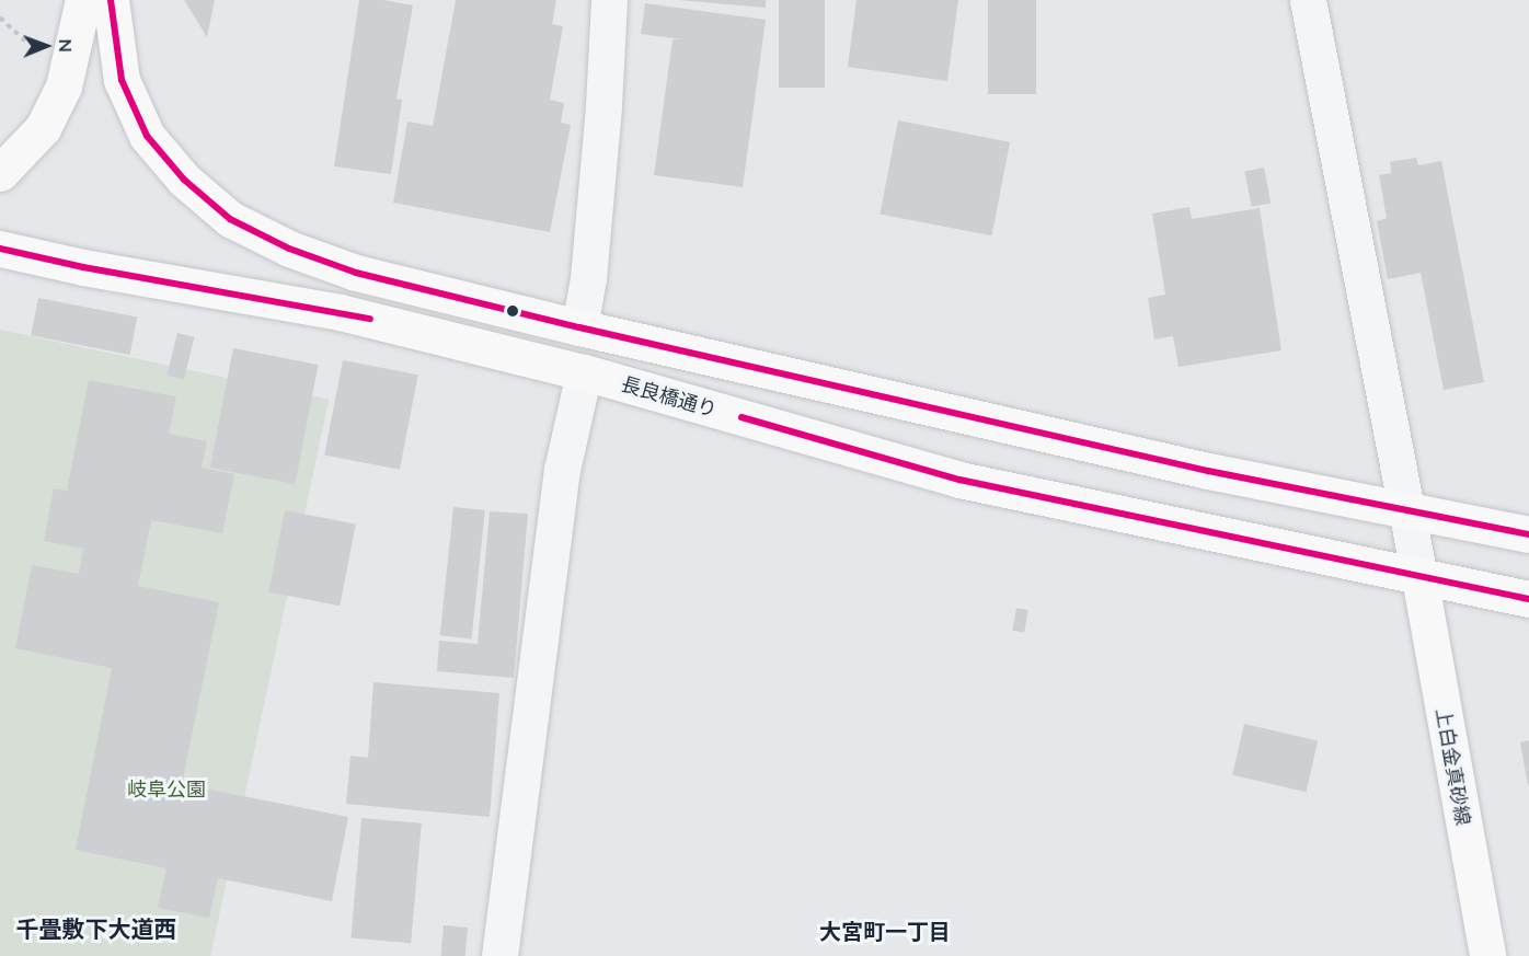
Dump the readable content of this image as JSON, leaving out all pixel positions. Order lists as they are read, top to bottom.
{
  "streets": {
    "main road": ["長良橋通り", "上白金真砂線"]
  },
  "crossings": [
    ["長良橋通り", "上白金真砂線"]
  ],
  "districts": ["千畳敷下大道西", "大宮町一丁目"],
  "parks": ["岐阜公園"],
  "north": "right"
}
